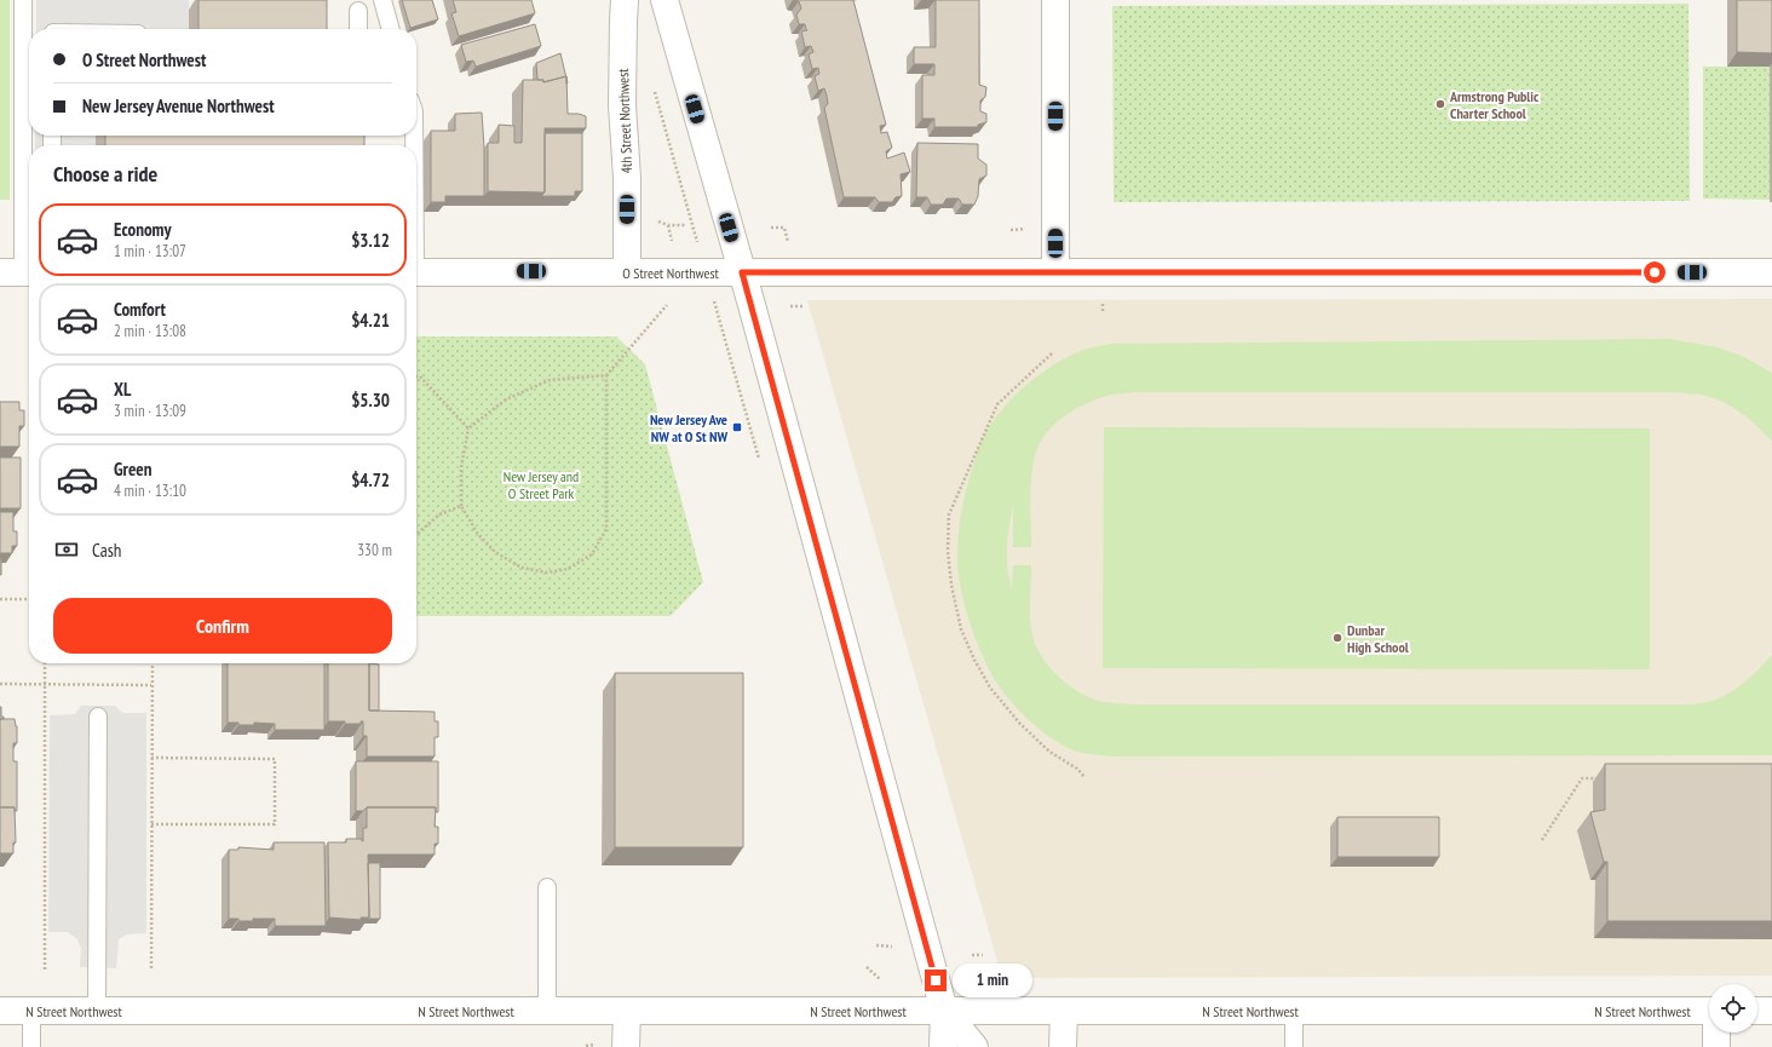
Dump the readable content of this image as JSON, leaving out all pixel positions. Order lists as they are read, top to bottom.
{
  "streets": {
    "street": ["4th Street Northwest", "O Street Northwest", "N Street Northwest"]
  },
  "crossings": [
    ["4th Street Northwest", "O Street Northwest"]
  ],
  "parks": ["New Jersey and O Street Park"],
  "places": {
    "other": ["Armstrong Public Charter School", "Dunbar High School"],
    "transit": ["New Jersey Ave NW at O St NW"]
  },
  "page": {
    "banner": ["O Street Northwest", "New Jersey Avenue Northwest"],
    "heading": "Choose a ride",
    "list": [
      {
        "name": "Economy",
        "note": "1 min · 13:07",
        "value": "$3.12"
      },
      {
        "name": "Comfort",
        "note": "2 min · 13:08",
        "value": "$4.21"
      },
      {
        "name": "XL",
        "note": "3 min · 13:09",
        "value": "$5.30"
      },
      {
        "name": "Green",
        "note": "4 min · 13:10",
        "value": "$4.72"
      }
    ],
    "pay": ["Cash", "330 m"],
    "buttons": "Confirm",
    "bubble": "1 min"
  }
}
